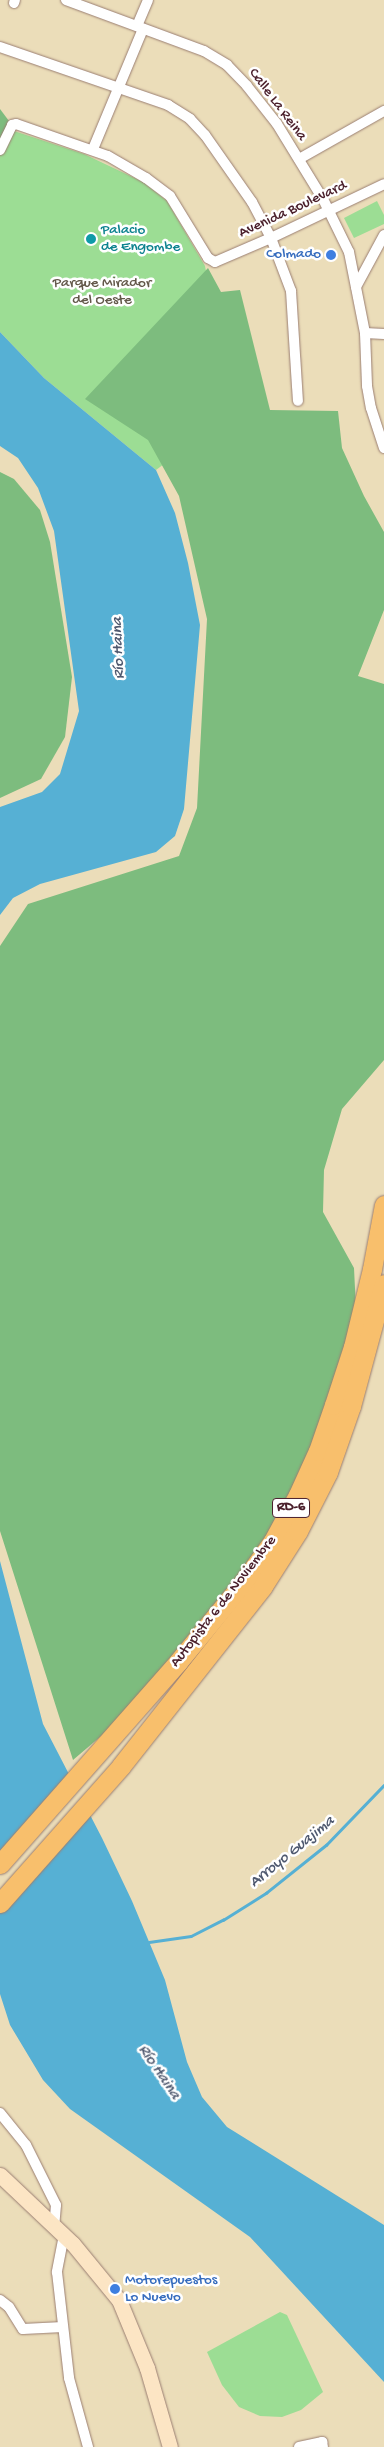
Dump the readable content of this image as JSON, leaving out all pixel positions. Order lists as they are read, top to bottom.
{
  "streets": {
    "highway": ["RD-6", "Autopista 6 de Noviembre"],
    "street": ["Calle La Reina", "Avenida Boulevard"]
  },
  "crossings": [
    ["Calle La Reina", "Avenida Boulevard"]
  ],
  "water": ["Río Haina", "Arroyo Guajima"],
  "parks": ["Parque Mirador del Oeste"],
  "places": ["Palacio de Engombe", "Colmado", "Motorepuestos Lo Nuevo"]
}
